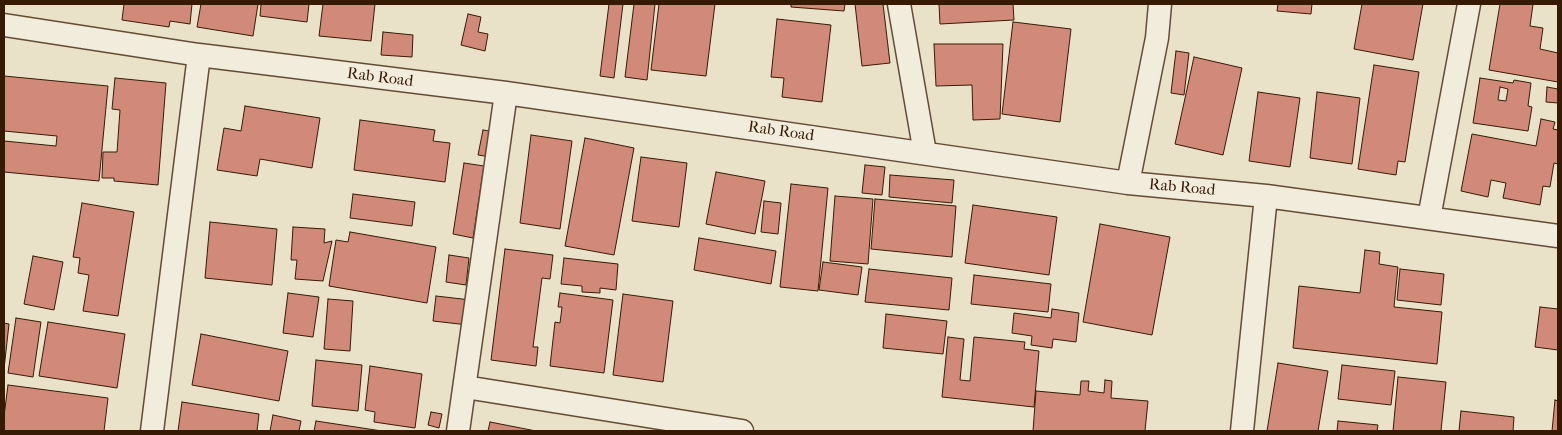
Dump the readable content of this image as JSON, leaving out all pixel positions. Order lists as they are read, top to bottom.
{
  "streets": {
    "street": ["Rab Road"]
  }
}
